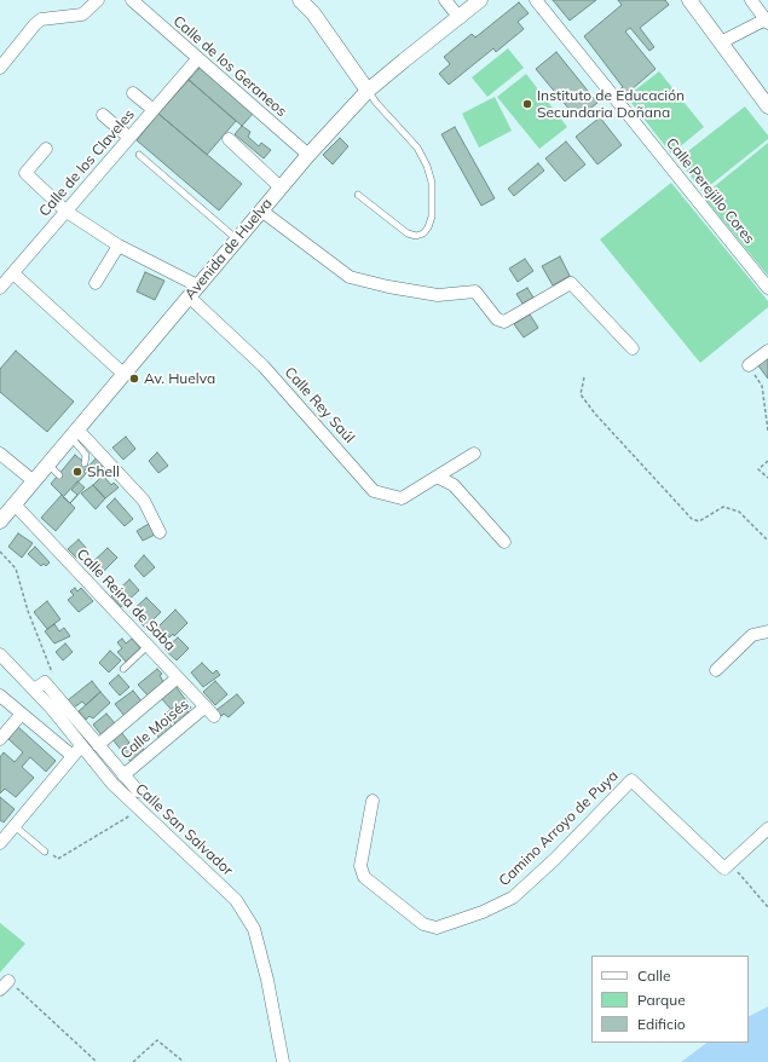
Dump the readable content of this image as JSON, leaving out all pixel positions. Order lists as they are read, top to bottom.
{
  "streets": {
    "street": [
      "Calle de los Geraneos",
      "Calle de los Claveles",
      "Calle Perejillo Cores",
      "Avenida de Huelva",
      "Calle Rey Saúl",
      "Calle Reina de Saba",
      "Calle Moisés",
      "Camino Arroyo de Puya",
      "Calle San Salvador"
    ]
  },
  "crossings": [
    ["Calle de los Geraneos", "Calle de los Claveles"],
    ["Calle de los Geraneos", "Avenida de Huelva"],
    ["Calle de los Claveles", "Calle Rey Saúl"],
    ["Avenida de Huelva", "Calle Rey Saúl"],
    ["Avenida de Huelva", "Calle Reina de Saba"],
    ["Calle Reina de Saba", "Calle Moisés"]
  ],
  "places": ["Instituto de Educación Secundaria Doñana", "Av. Huelva", "Shell"],
  "legend": ["Calle", "Parque", "Edificio"]
}
